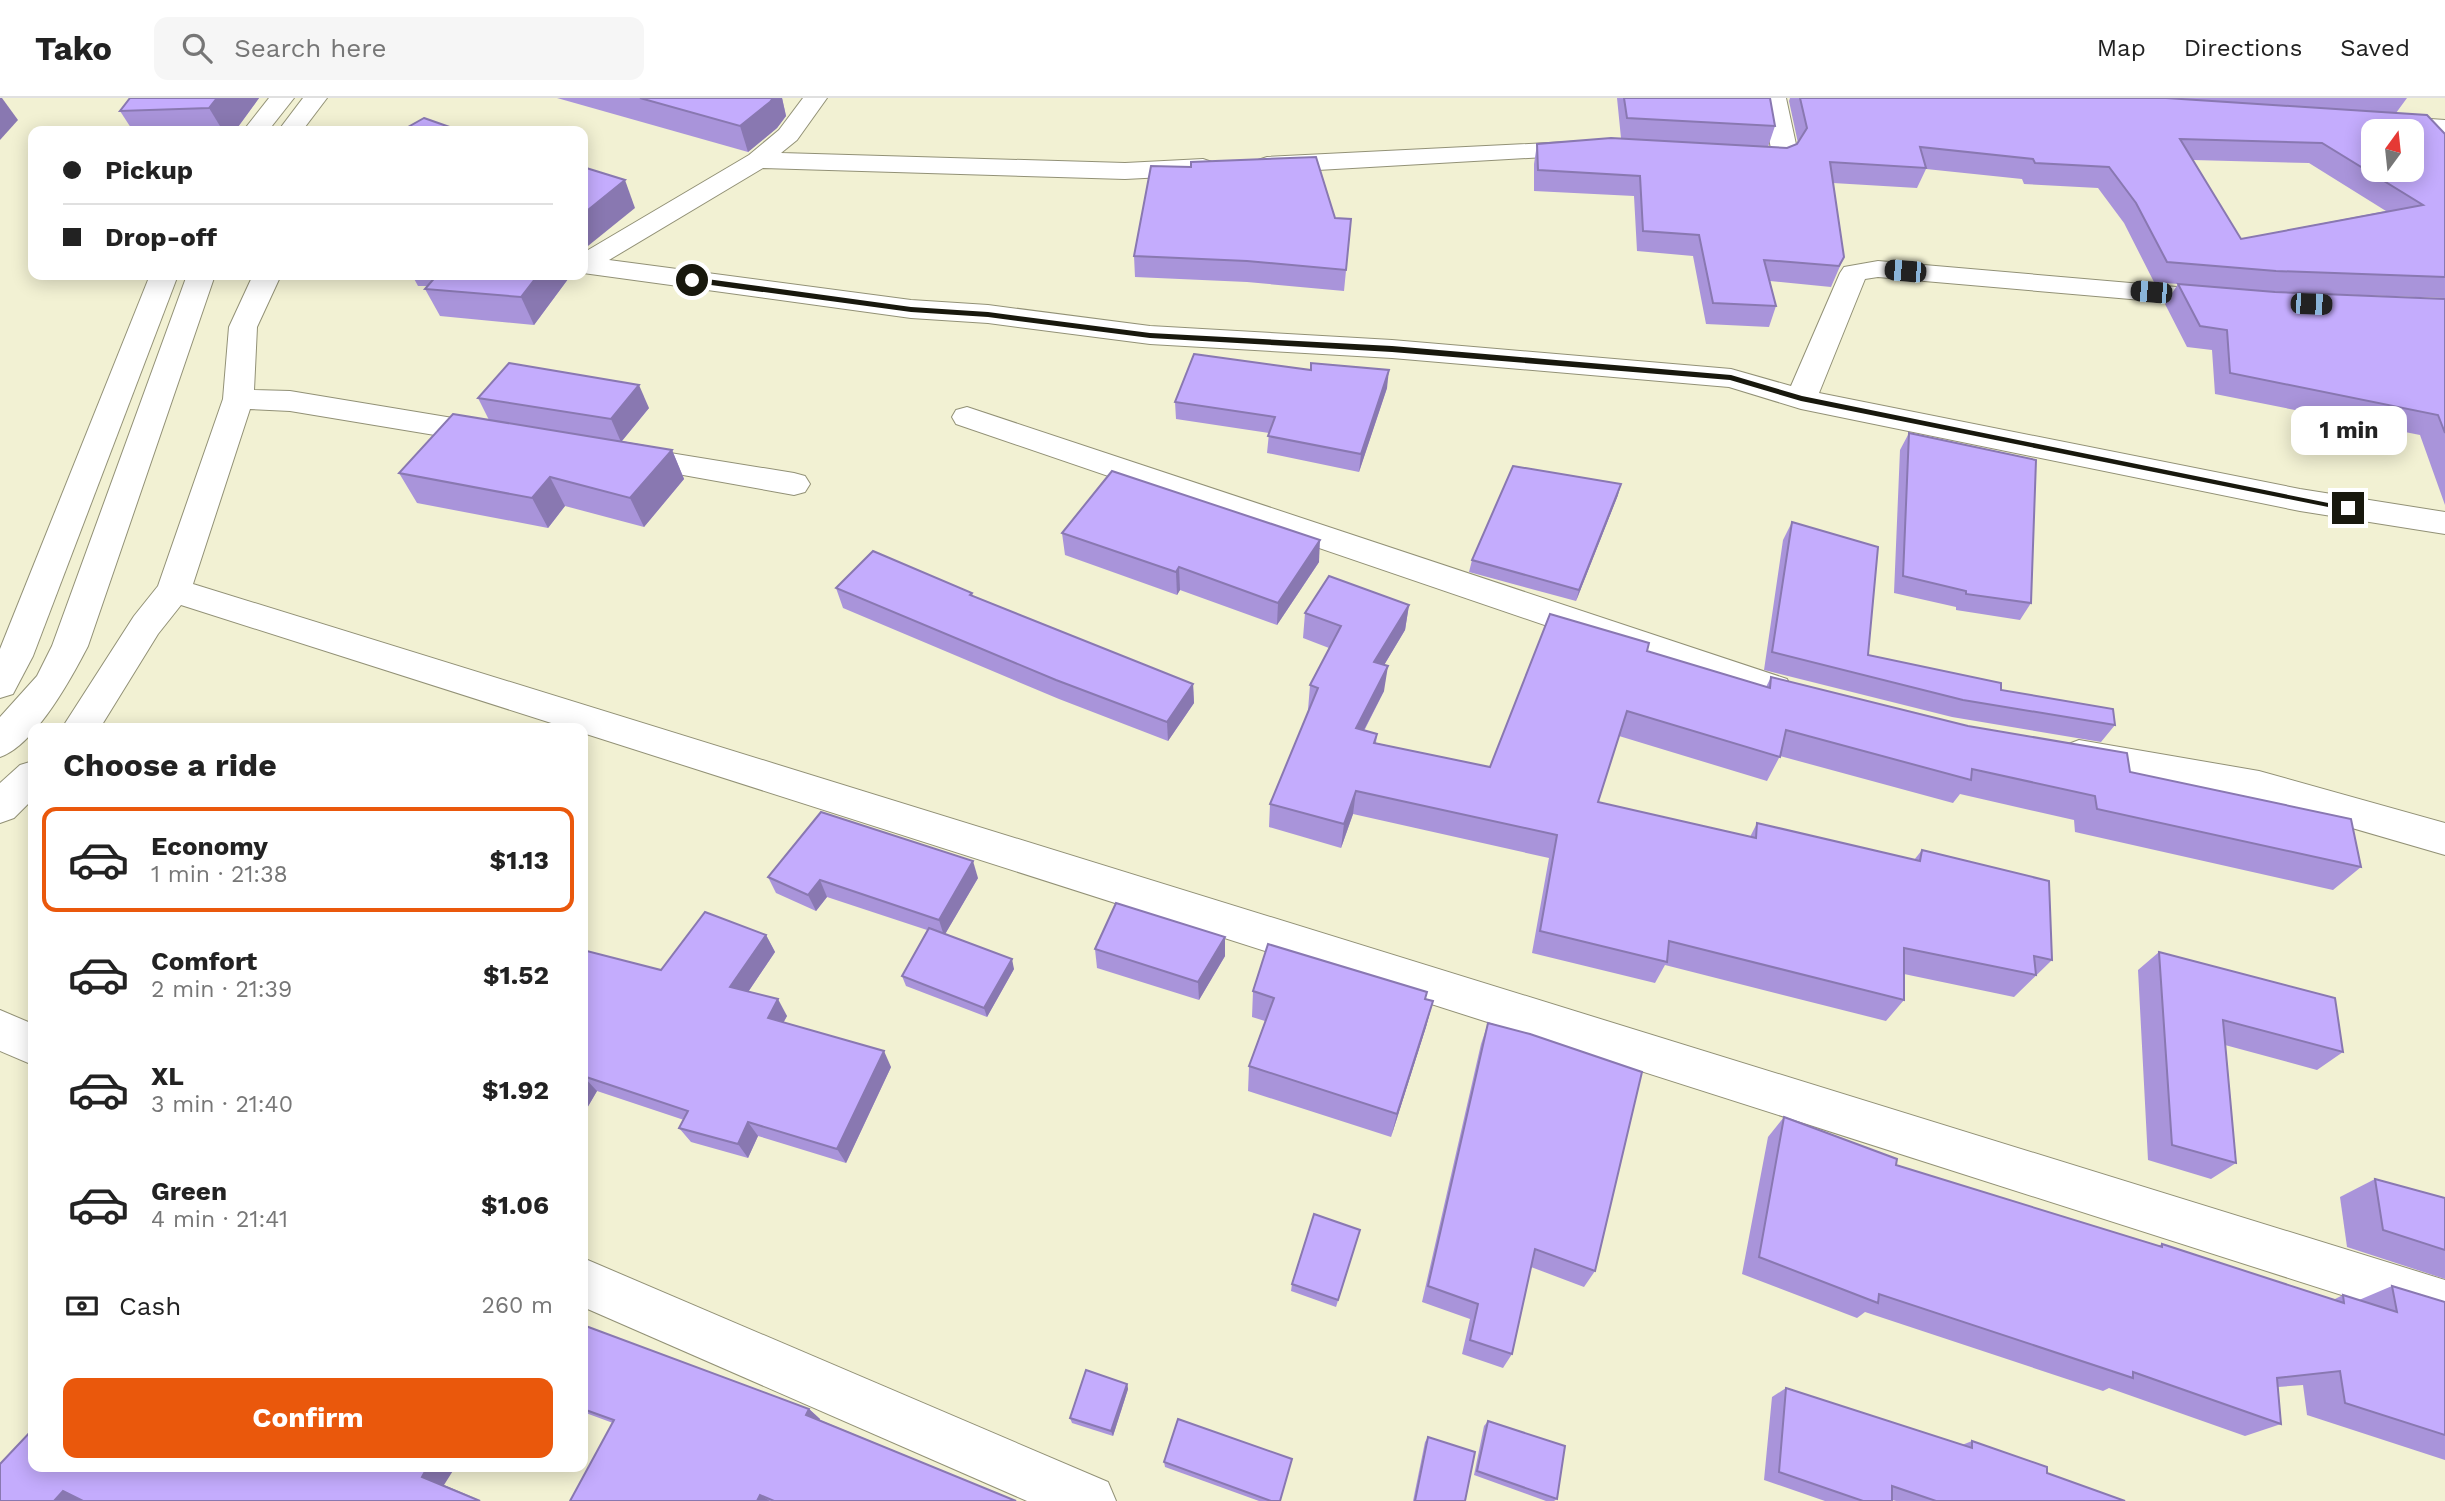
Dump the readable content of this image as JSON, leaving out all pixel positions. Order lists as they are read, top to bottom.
{
  "north": "top",
  "page": {
    "header": "Tako",
    "search": "Search here",
    "nav": ["Map", "Directions", "Saved"],
    "banner": ["Pickup", "Drop-off"],
    "bubble": "1 min",
    "heading": "Choose a ride",
    "list": [
      {
        "name": "Economy",
        "note": "1 min · 21:38",
        "value": "$1.13"
      },
      {
        "name": "Comfort",
        "note": "2 min · 21:39",
        "value": "$1.52"
      },
      {
        "name": "XL",
        "note": "3 min · 21:40",
        "value": "$1.92"
      },
      {
        "name": "Green",
        "note": "4 min · 21:41",
        "value": "$1.06"
      }
    ],
    "pay": ["Cash", "260 m"],
    "buttons": "Confirm"
  }
}
